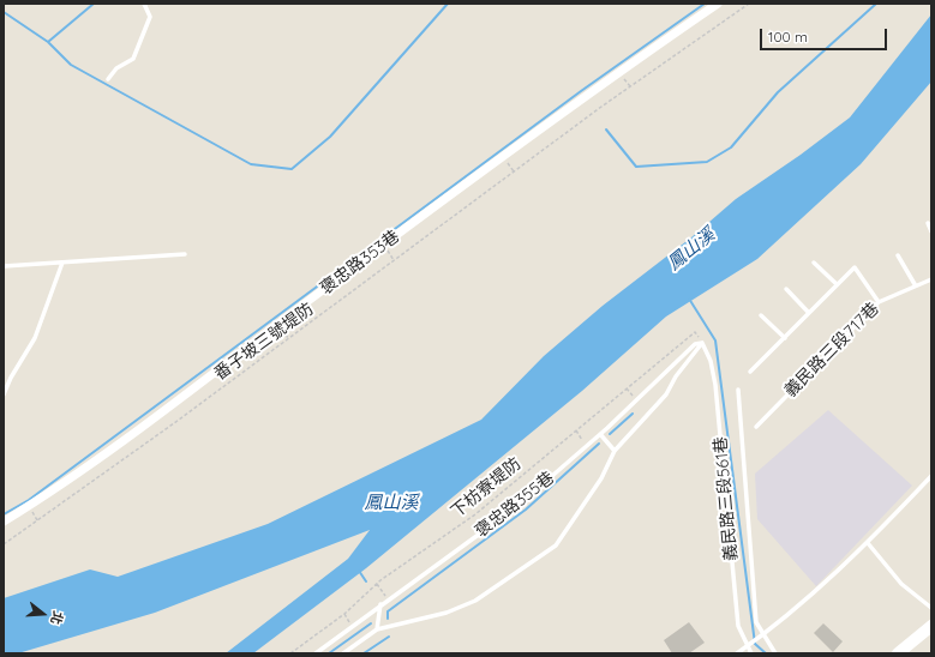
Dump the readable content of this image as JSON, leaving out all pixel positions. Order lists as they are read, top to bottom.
{
  "streets": {
    "street": ["褒忠路353巷"],
    "lane": ["義民路三段717巷", "義民路三段561巷", "褒忠路355巷"],
    "path": ["番子坡三號堤防", "下枋寮堤防"]
  },
  "crossings": [
    ["義民路三段561巷", "褒忠路355巷"]
  ],
  "water": ["鳳山溪"],
  "scale_bar": "100 m",
  "north": "right"
}
